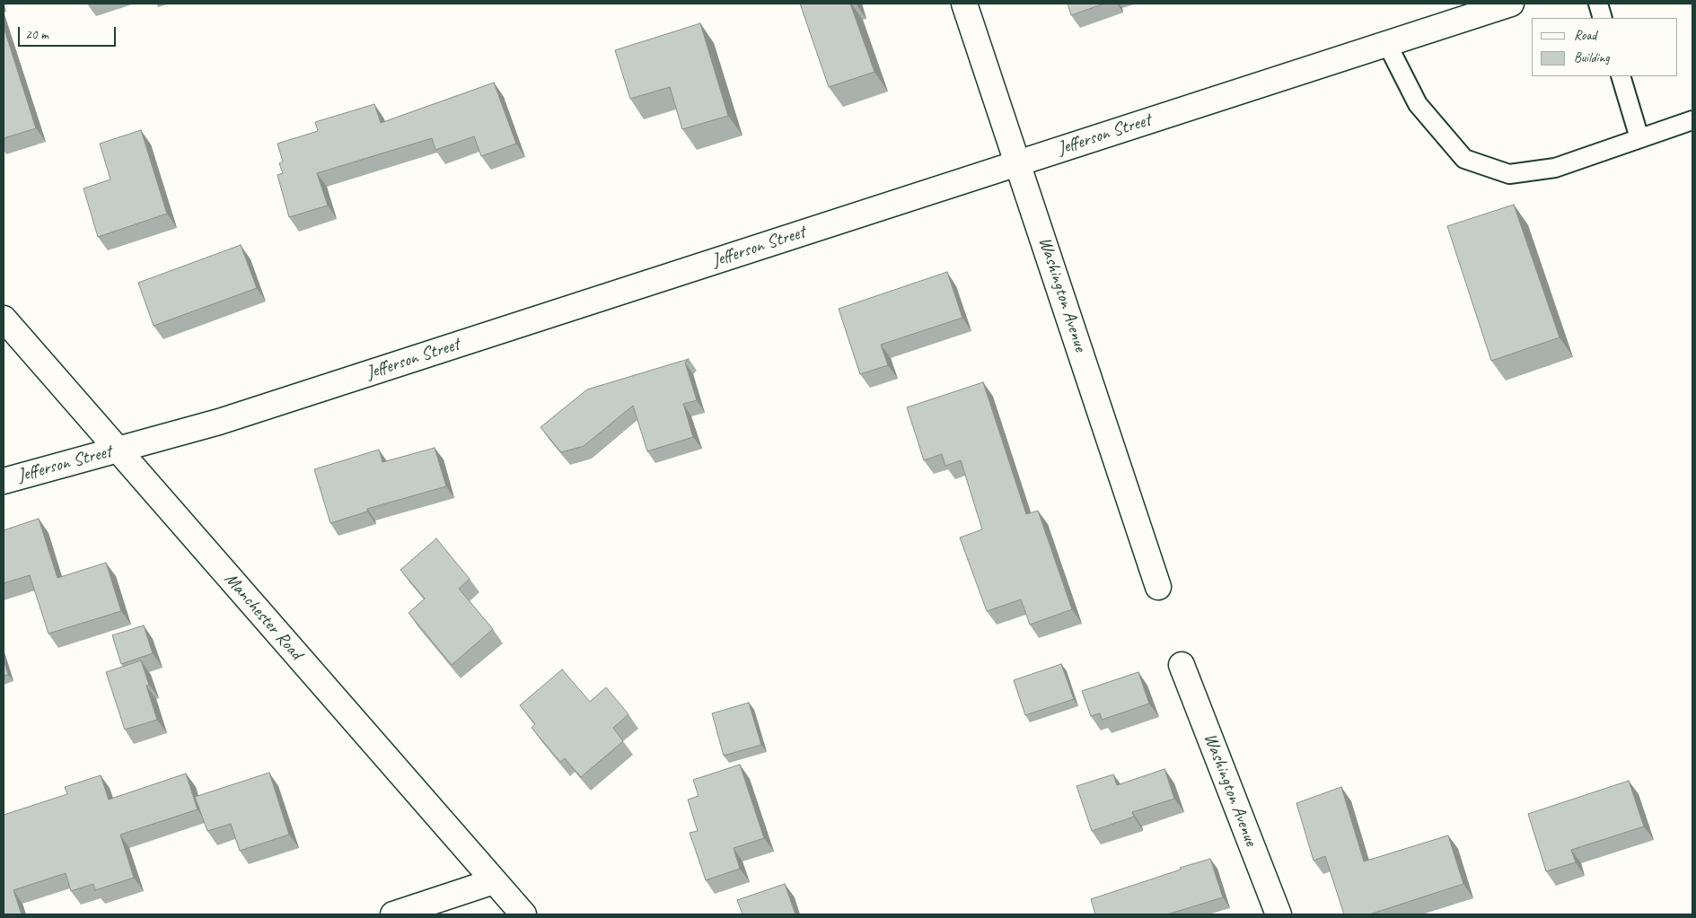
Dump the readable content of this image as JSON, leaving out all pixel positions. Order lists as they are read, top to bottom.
{
  "streets": {
    "street": ["Jefferson Street", "Washington Avenue", "Manchester Road"]
  },
  "crossings": [
    ["Jefferson Street", "Washington Avenue"],
    ["Jefferson Street", "Manchester Road"]
  ],
  "legend": ["Road", "Building"],
  "scale_bar": "20 m"
}
